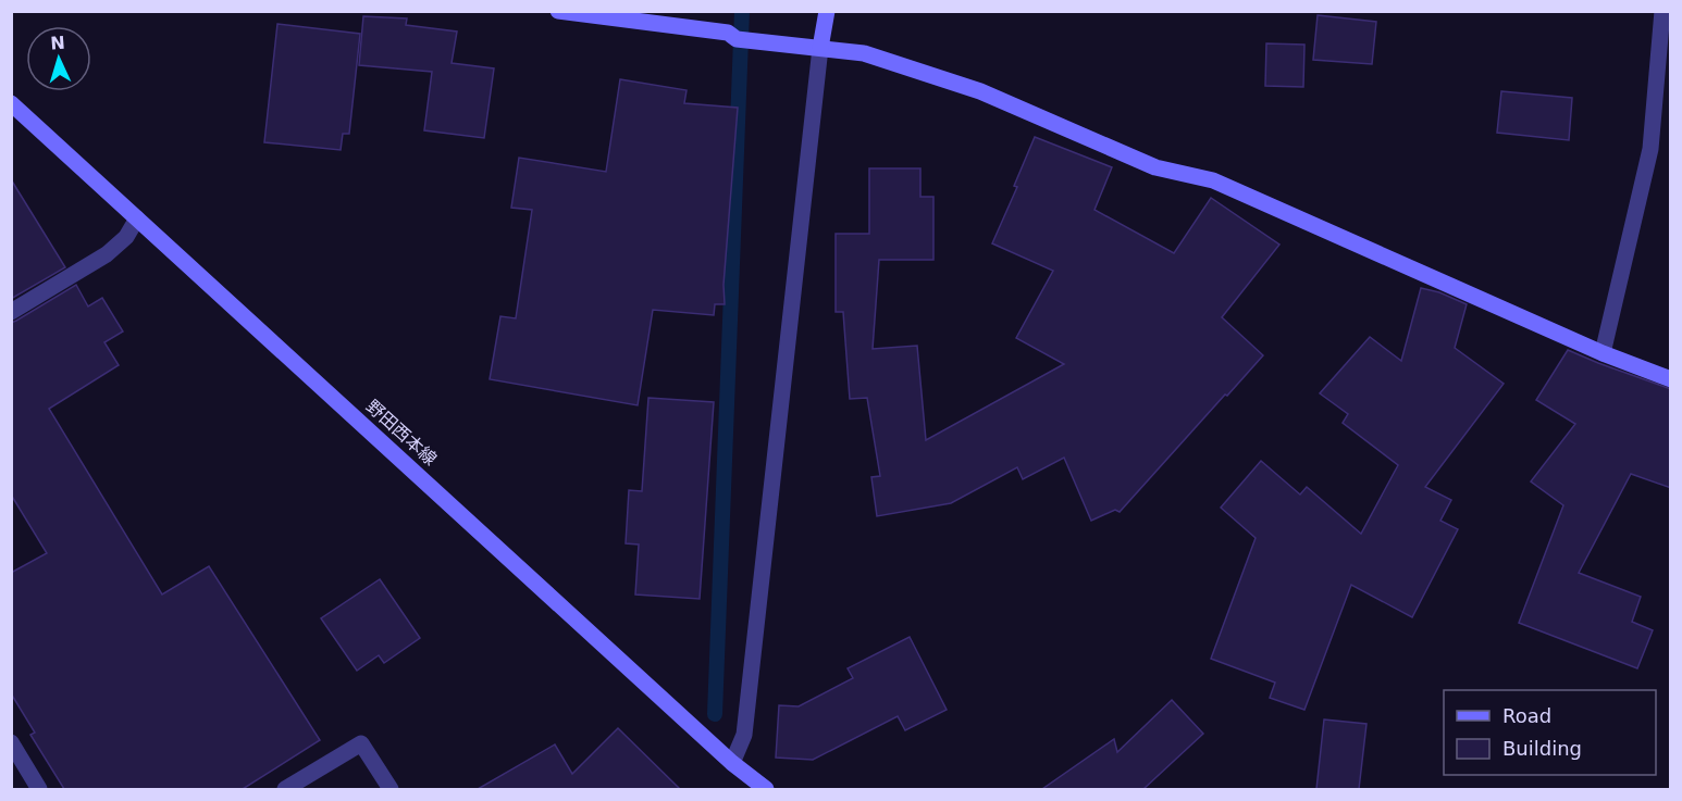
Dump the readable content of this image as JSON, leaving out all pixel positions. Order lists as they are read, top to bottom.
{
  "streets": {
    "street": ["野田西本線"]
  },
  "legend": ["Road", "Building"],
  "north": "top"
}
